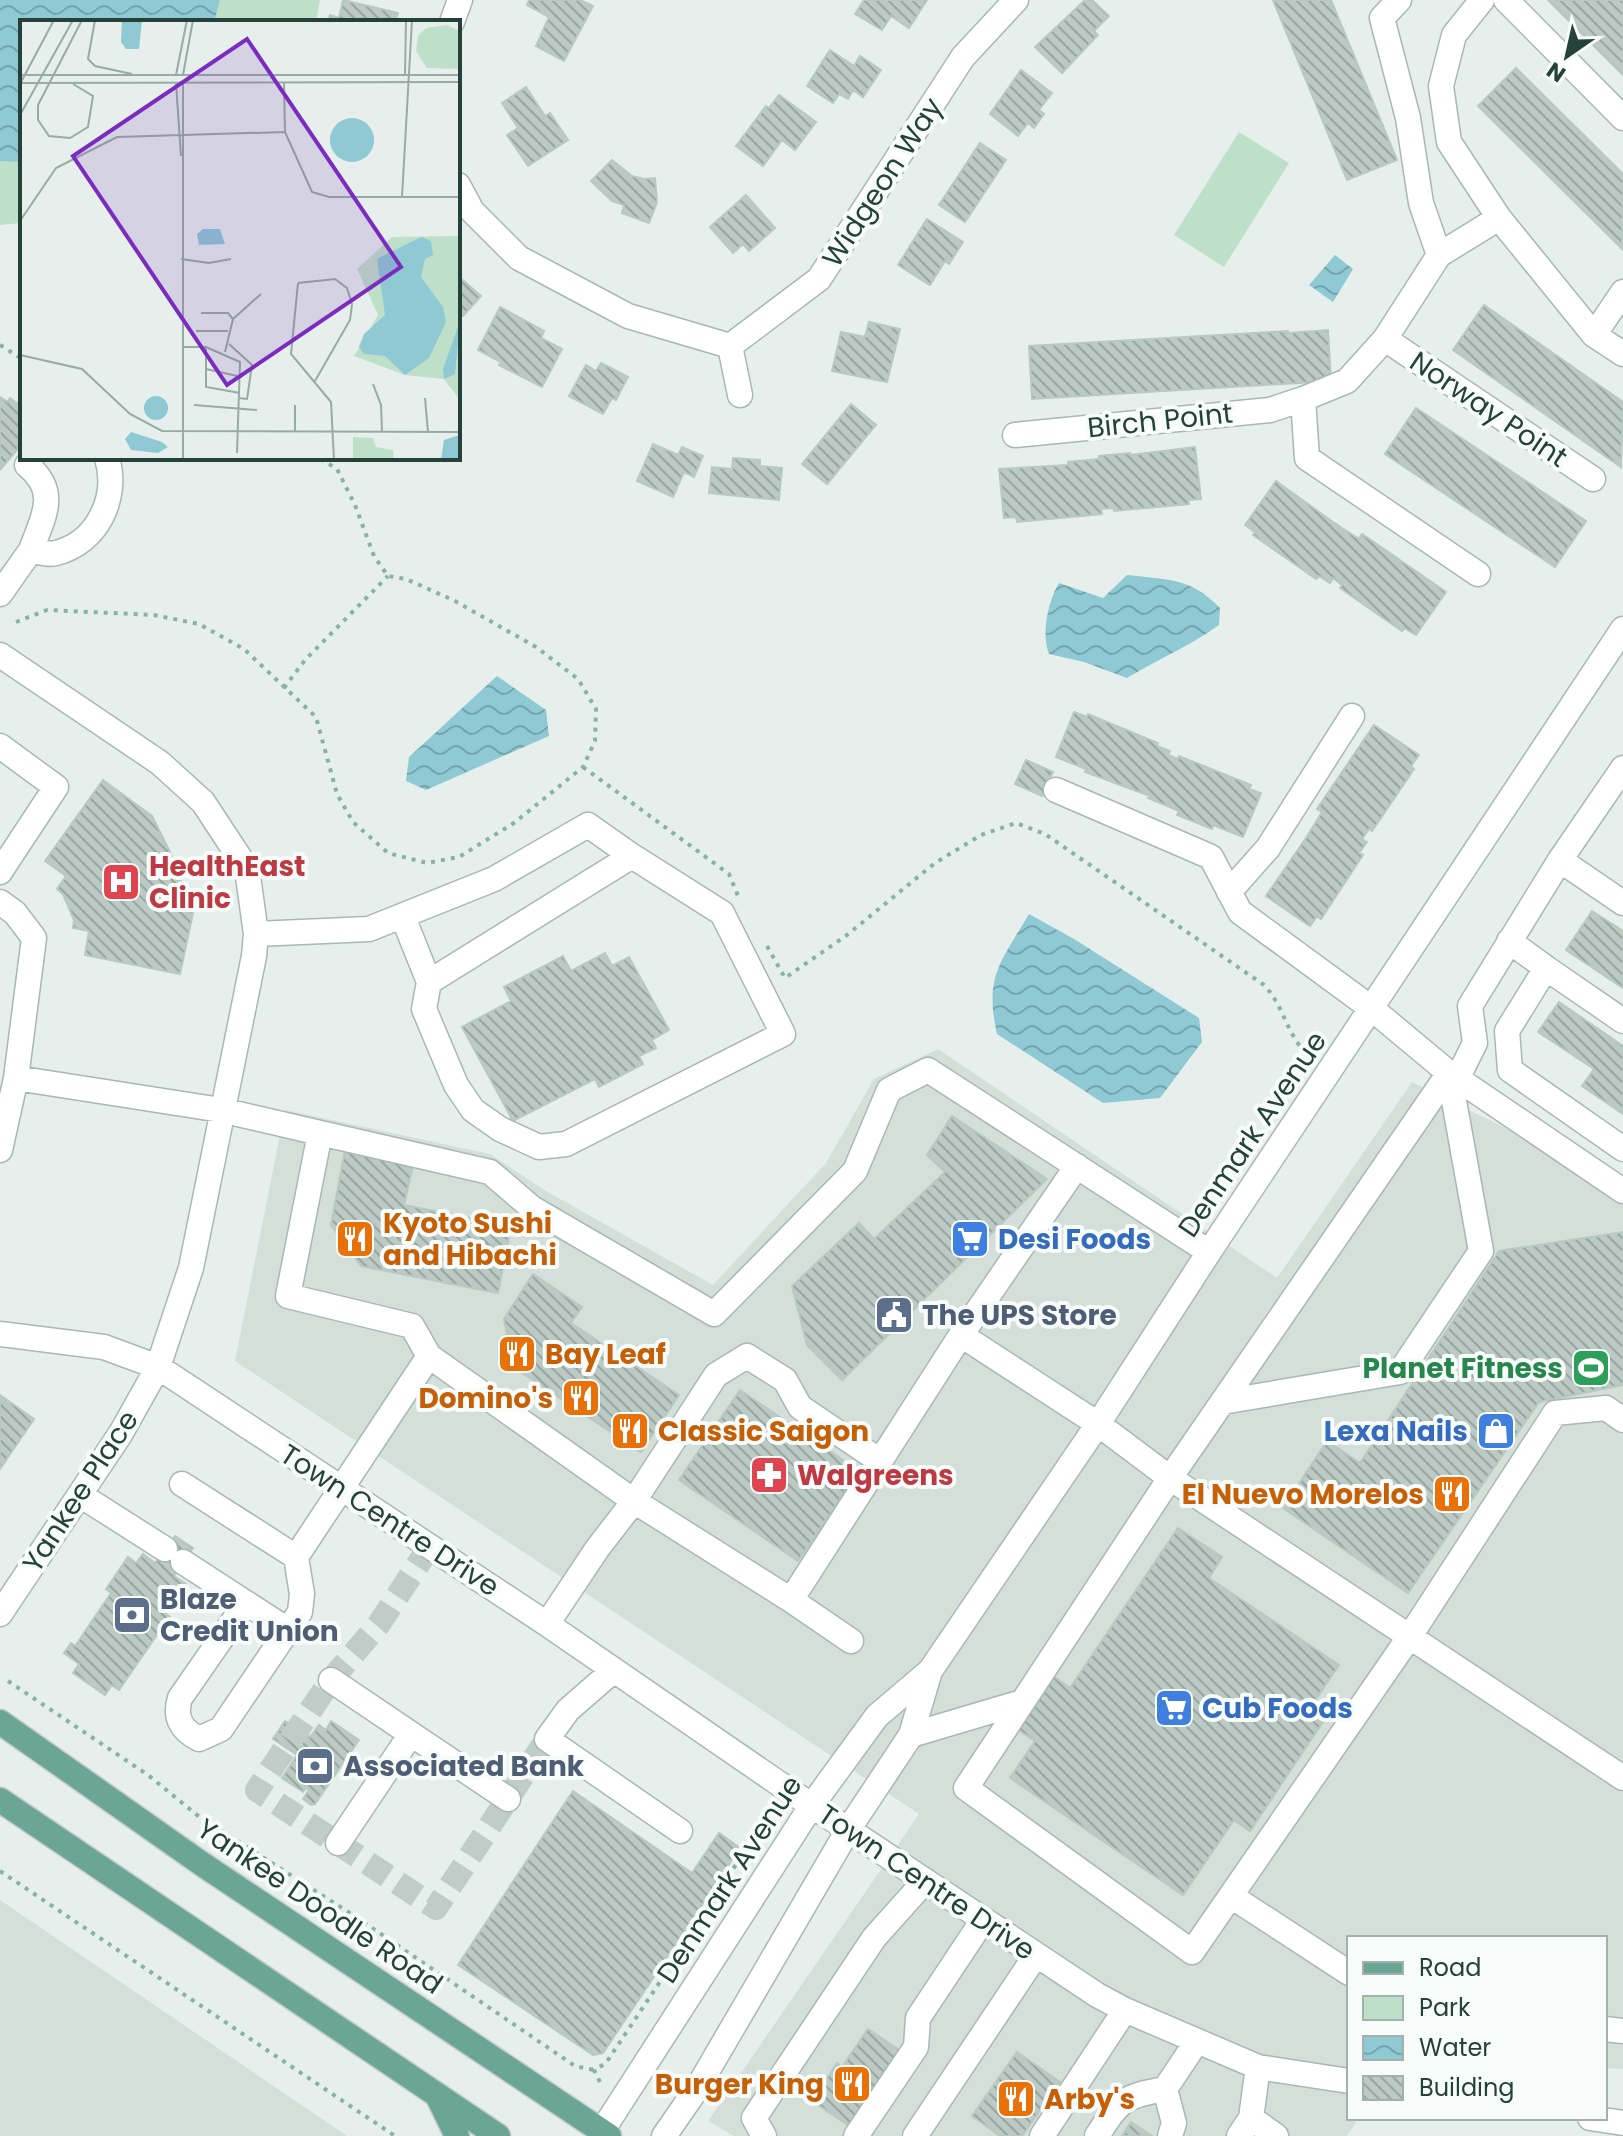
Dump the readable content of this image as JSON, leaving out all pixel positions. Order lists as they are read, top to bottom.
{
  "streets": {
    "main road": ["Yankee Doodle Road"],
    "street": [
      "Widgeon Way",
      "Norway Point",
      "Birch Point",
      "Denmark Avenue",
      "Yankee Place",
      "Town Centre Drive"
    ]
  },
  "crossings": [
    ["Norway Point", "Birch Point"],
    ["Denmark Avenue", "Town Centre Drive"],
    ["Denmark Avenue", "Yankee Doodle Road"],
    ["Yankee Place", "Town Centre Drive"]
  ],
  "places": {
    "hospital": ["HealthEast Clinic"],
    "restaurant": [
      "Kyoto Sushi and Hibachi",
      "Bay Leaf",
      "Domino's",
      "Classic Saigon",
      "El Nuevo Morelos",
      "Burger King",
      "Arby's"
    ],
    "supermarket": ["Desi Foods", "Cub Foods"],
    "public building": ["The UPS Store"],
    "sports": ["Planet Fitness"],
    "shop": ["Lexa Nails"],
    "pharmacy": ["Walgreens"],
    "bank": ["Blaze Credit Union", "Associated Bank"]
  },
  "legend": [
    "Road",
    "Park",
    "Water",
    "Building"
  ],
  "north": "bottom left"
}
